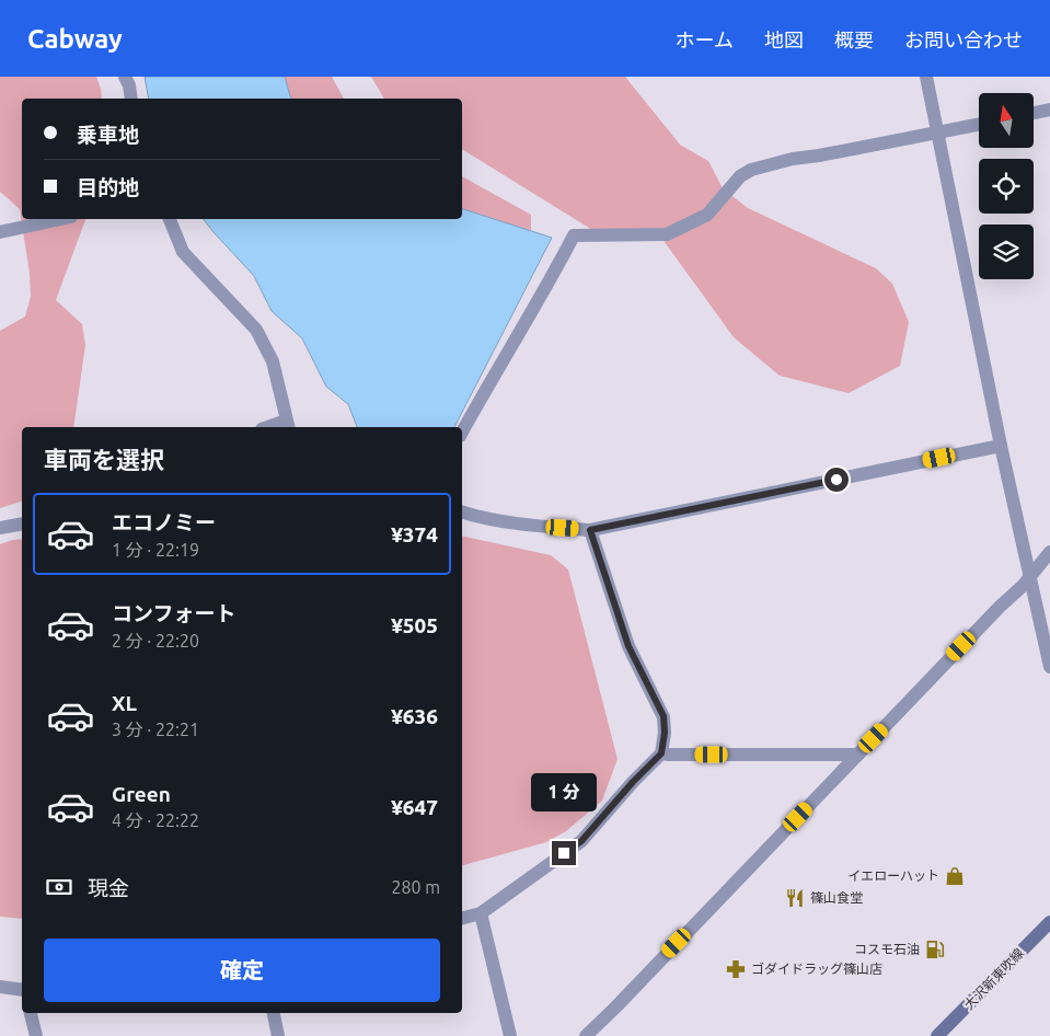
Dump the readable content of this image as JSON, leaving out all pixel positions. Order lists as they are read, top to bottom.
{
  "streets": {
    "main road": ["大沢新東吹線"]
  },
  "places": {
    "shop": ["イエローハット"],
    "restaurant": ["篠山食堂"],
    "fuel station": ["コスモ石油"],
    "pharmacy": ["ゴダイドラッグ篠山店"]
  },
  "north": "top",
  "page": {
    "header": "Cabway",
    "nav": [
      "ホーム",
      "地図",
      "概要",
      "お問い合わせ"
    ],
    "banner": ["乗車地", "目的地"],
    "heading": "車両を選択",
    "list": [
      {
        "name": "エコノミー",
        "note": "1 分 · 22:19",
        "value": "¥374"
      },
      {
        "name": "コンフォート",
        "note": "2 分 · 22:20",
        "value": "¥505"
      },
      {
        "name": "XL",
        "note": "3 分 · 22:21",
        "value": "¥636"
      },
      {
        "name": "Green",
        "note": "4 分 · 22:22",
        "value": "¥647"
      }
    ],
    "bubble": "1 分",
    "pay": ["現金", "280 m"],
    "buttons": "確定"
  }
}
